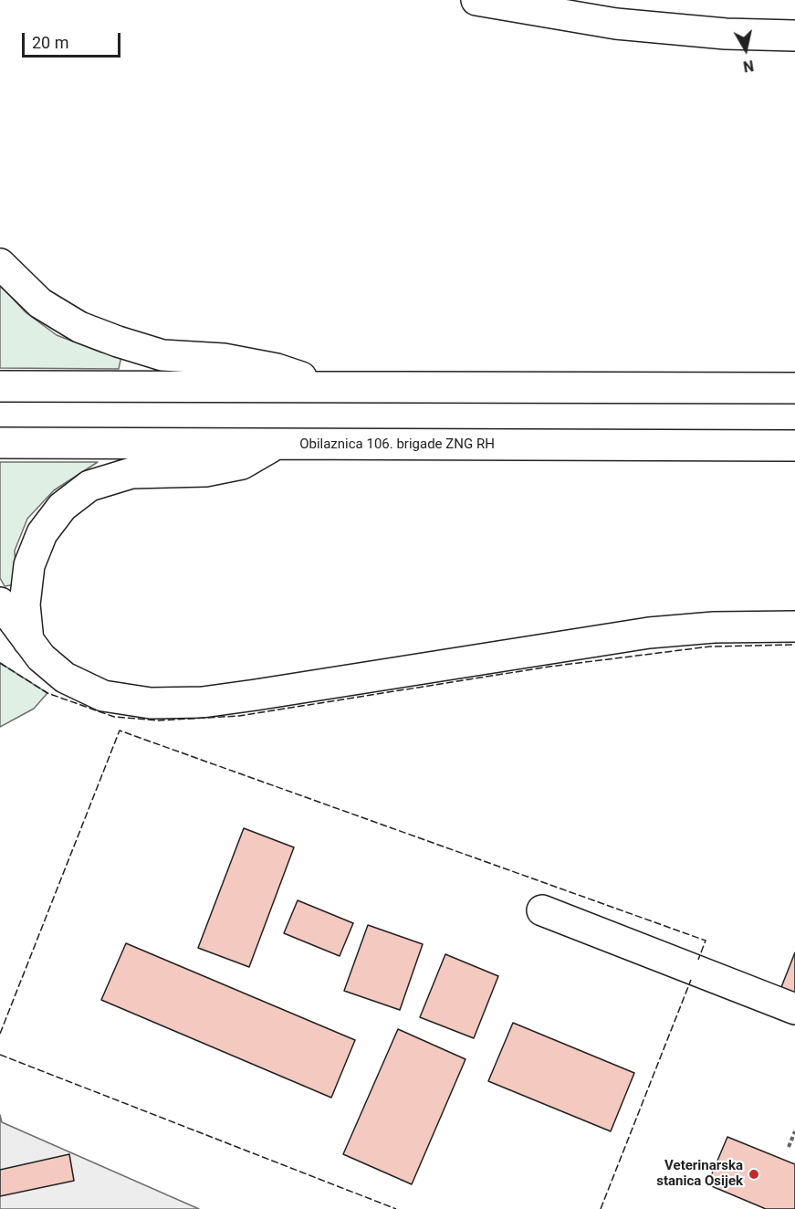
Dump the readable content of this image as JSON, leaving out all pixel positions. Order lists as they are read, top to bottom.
{
  "streets": {
    "main road": ["Obilaznica 106. brigade ZNG RH"]
  },
  "places": ["Veterinarska stanica Osijek"],
  "scale_bar": "20 m",
  "north": "bottom"
}
